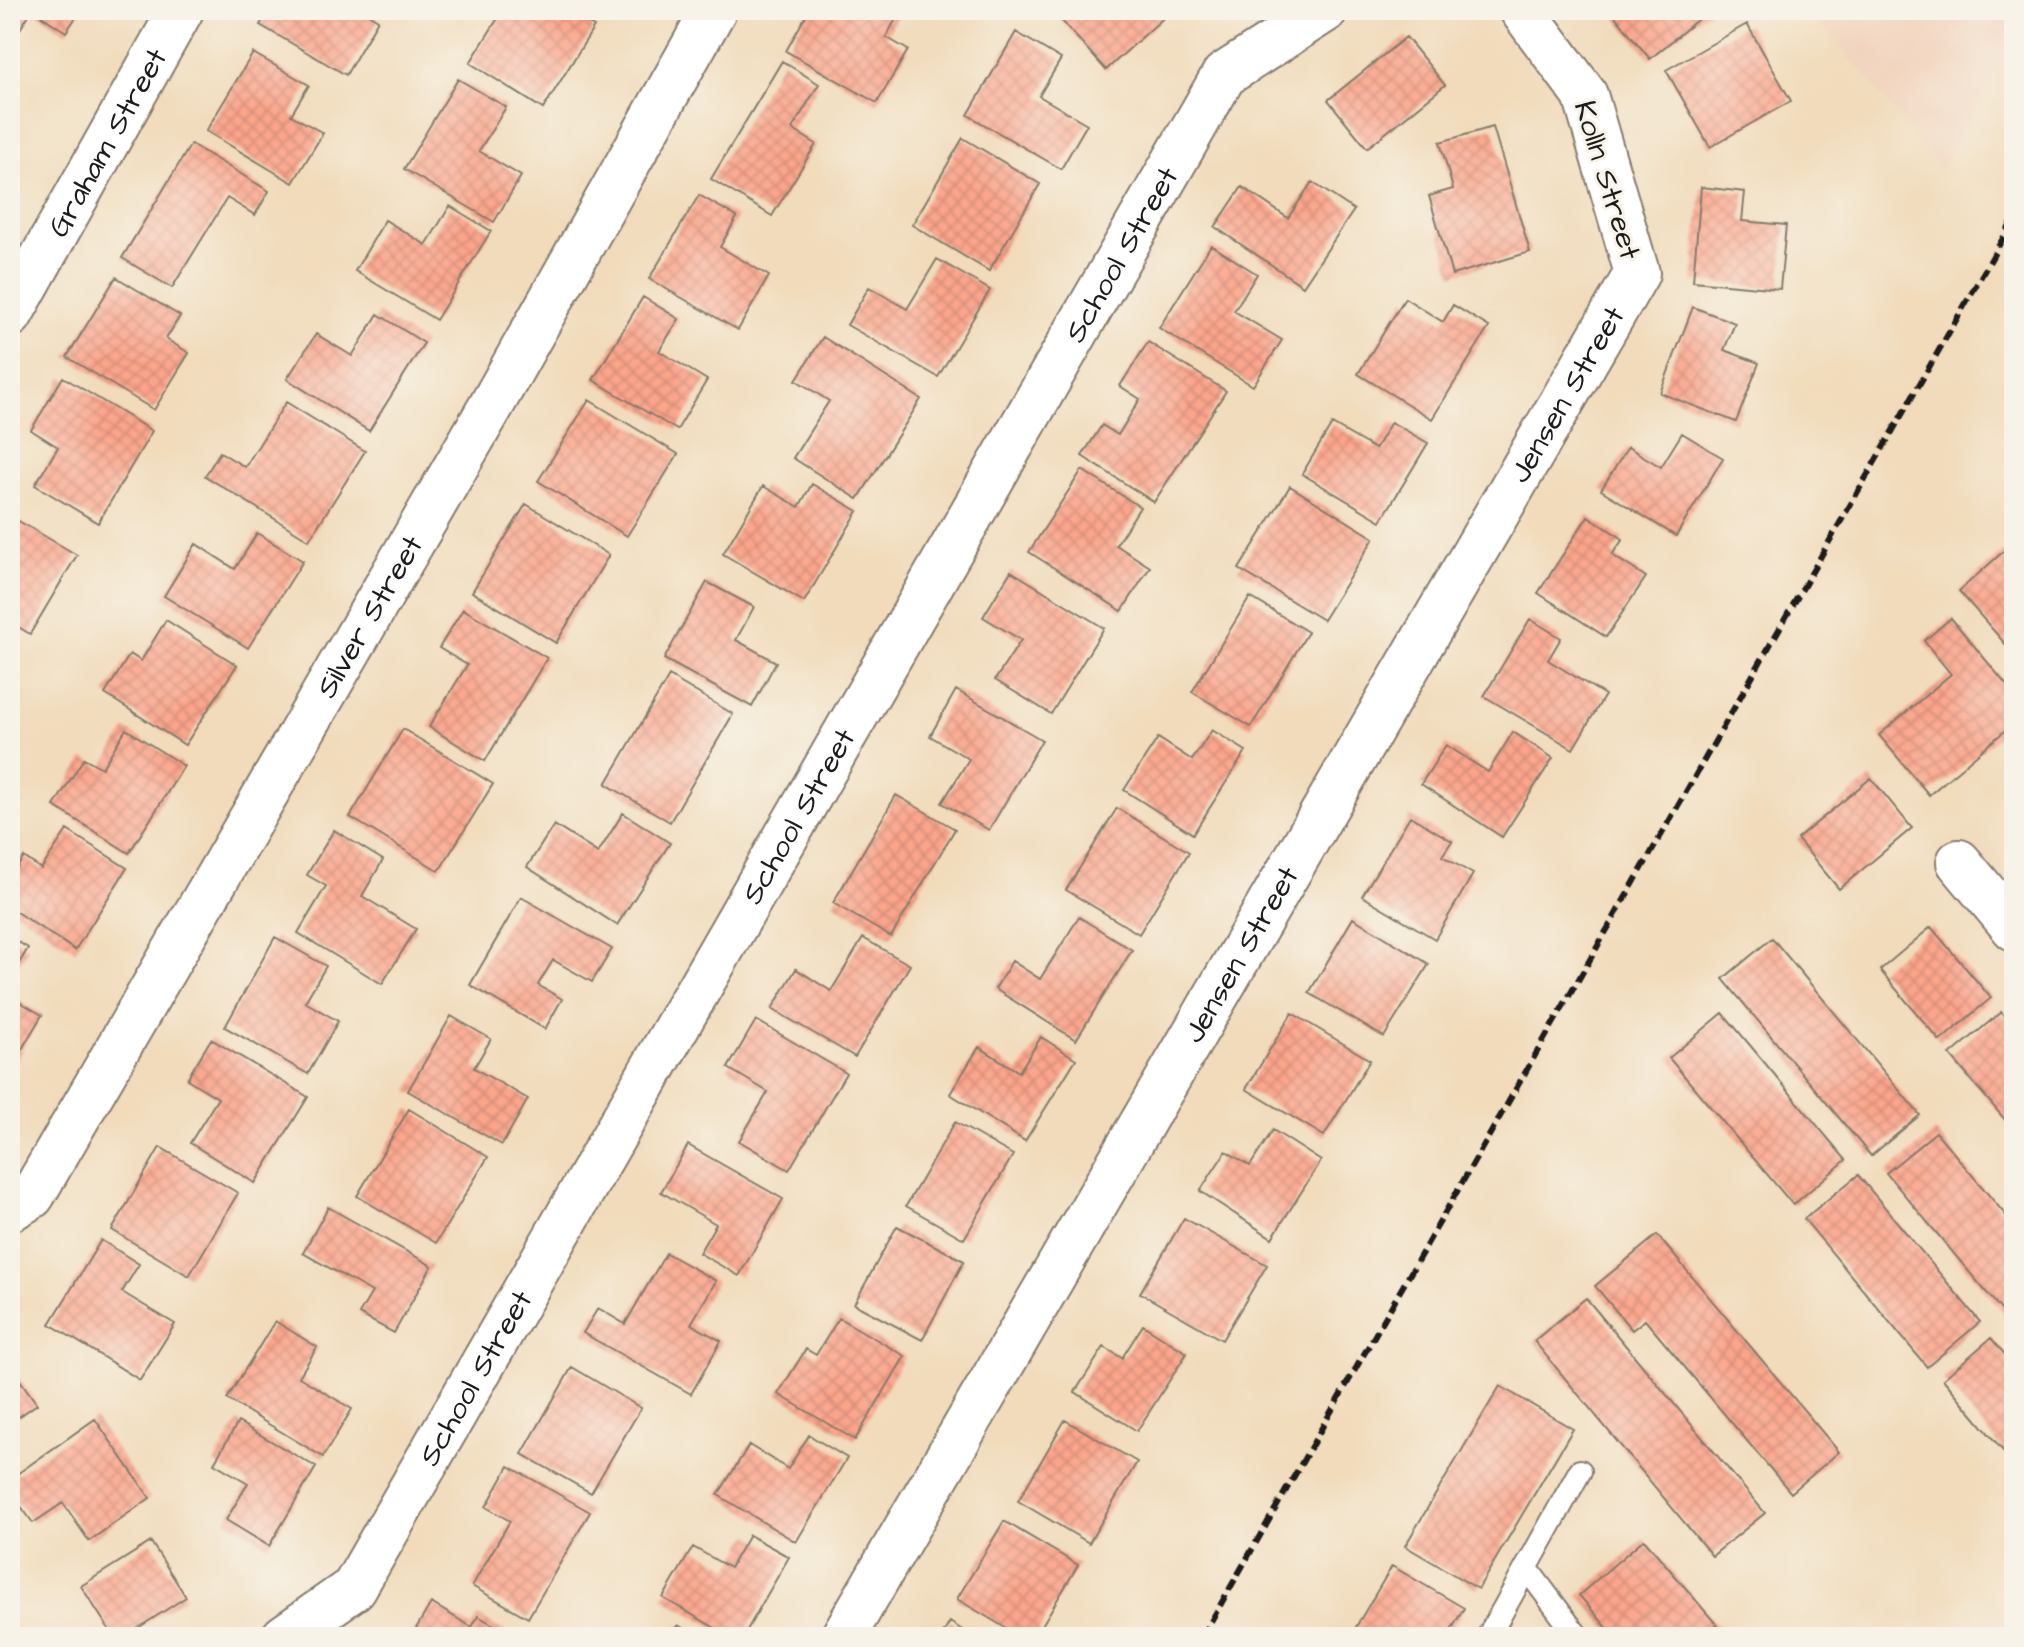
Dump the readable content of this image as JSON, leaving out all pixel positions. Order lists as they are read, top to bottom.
{
  "streets": {
    "street": [
      "Graham Street",
      "Kolln Street",
      "School Street",
      "Jensen Street",
      "Silver Street"
    ]
  },
  "crossings": [
    ["Kolln Street", "Jensen Street"]
  ]
}
